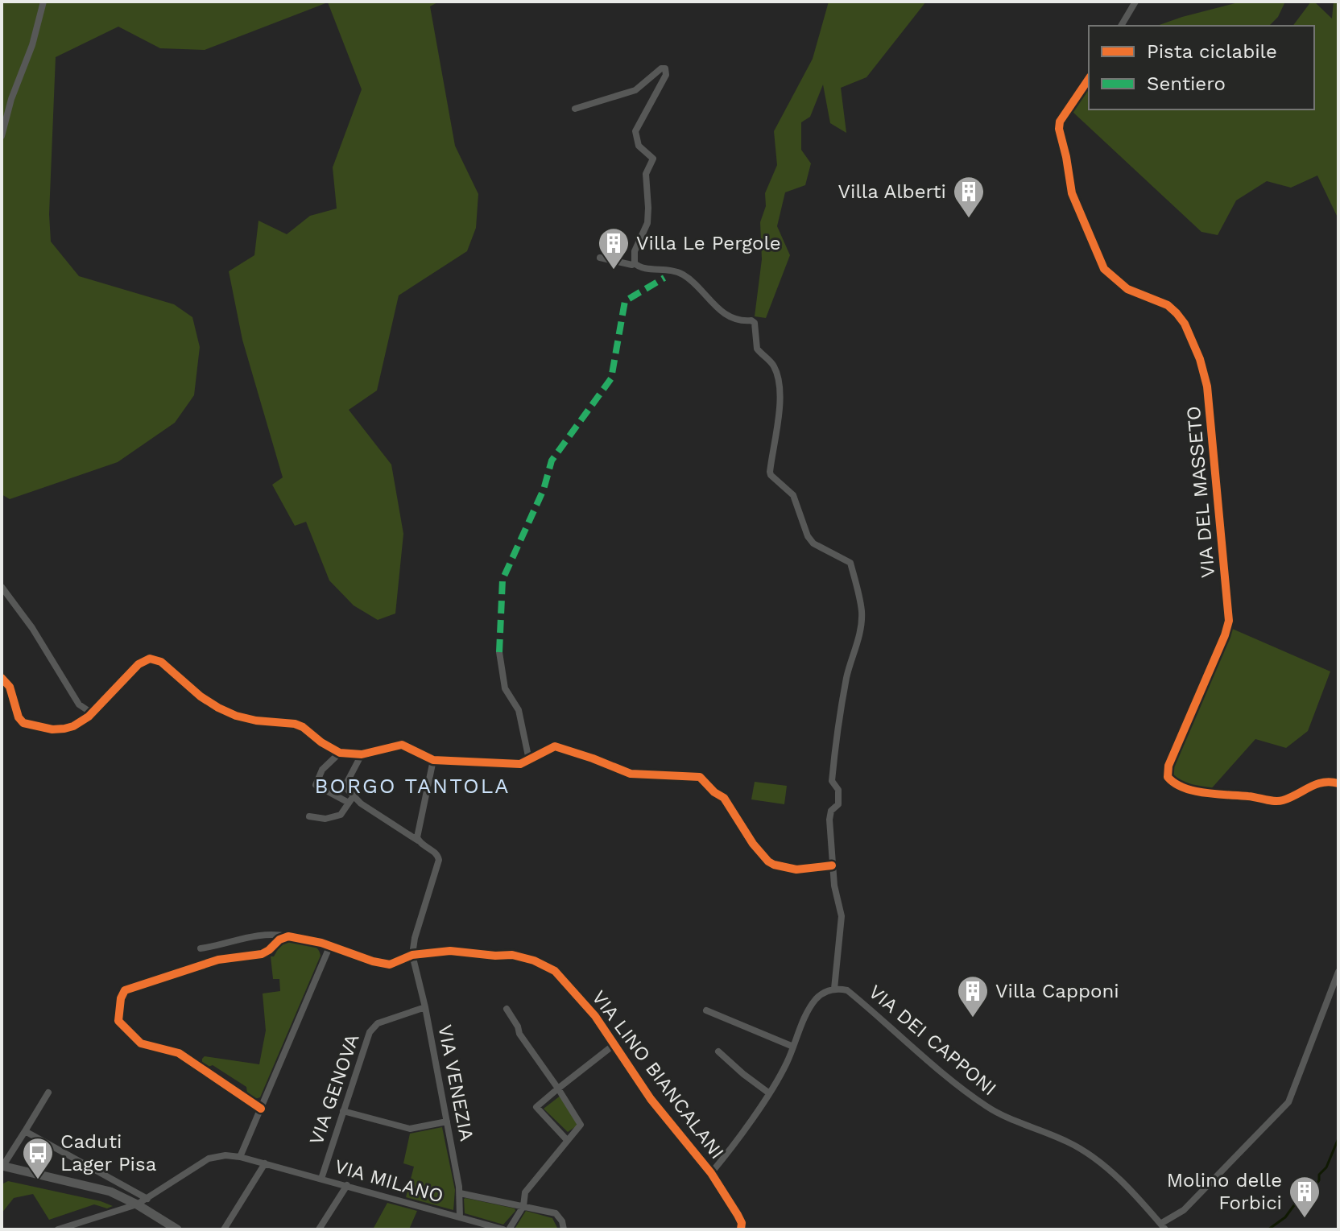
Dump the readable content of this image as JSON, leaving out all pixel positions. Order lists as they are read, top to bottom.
{
  "streets": {
    "street": [
      "VIA DEL MASSETO",
      "VIA DEI CAPPONI",
      "VIA LINO BIANCALANI",
      "VIA VENEZIA",
      "VIA GENOVA",
      "VIA MILANO"
    ]
  },
  "crossings": [
    ["VIA LINO BIANCALANI", "VIA VENEZIA"],
    ["VIA VENEZIA", "VIA GENOVA"],
    ["VIA VENEZIA", "VIA MILANO"],
    ["VIA GENOVA", "VIA MILANO"]
  ],
  "districts": ["BORGO TANTOLA"],
  "places": {
    "building": [
      "Villa Alberti",
      "Villa Le Pergole",
      "Villa Capponi",
      "Molino delle Forbici"
    ],
    "bus stop": ["Caduti Lager Pisa"]
  },
  "legend": ["Pista ciclabile", "Sentiero"]
}
